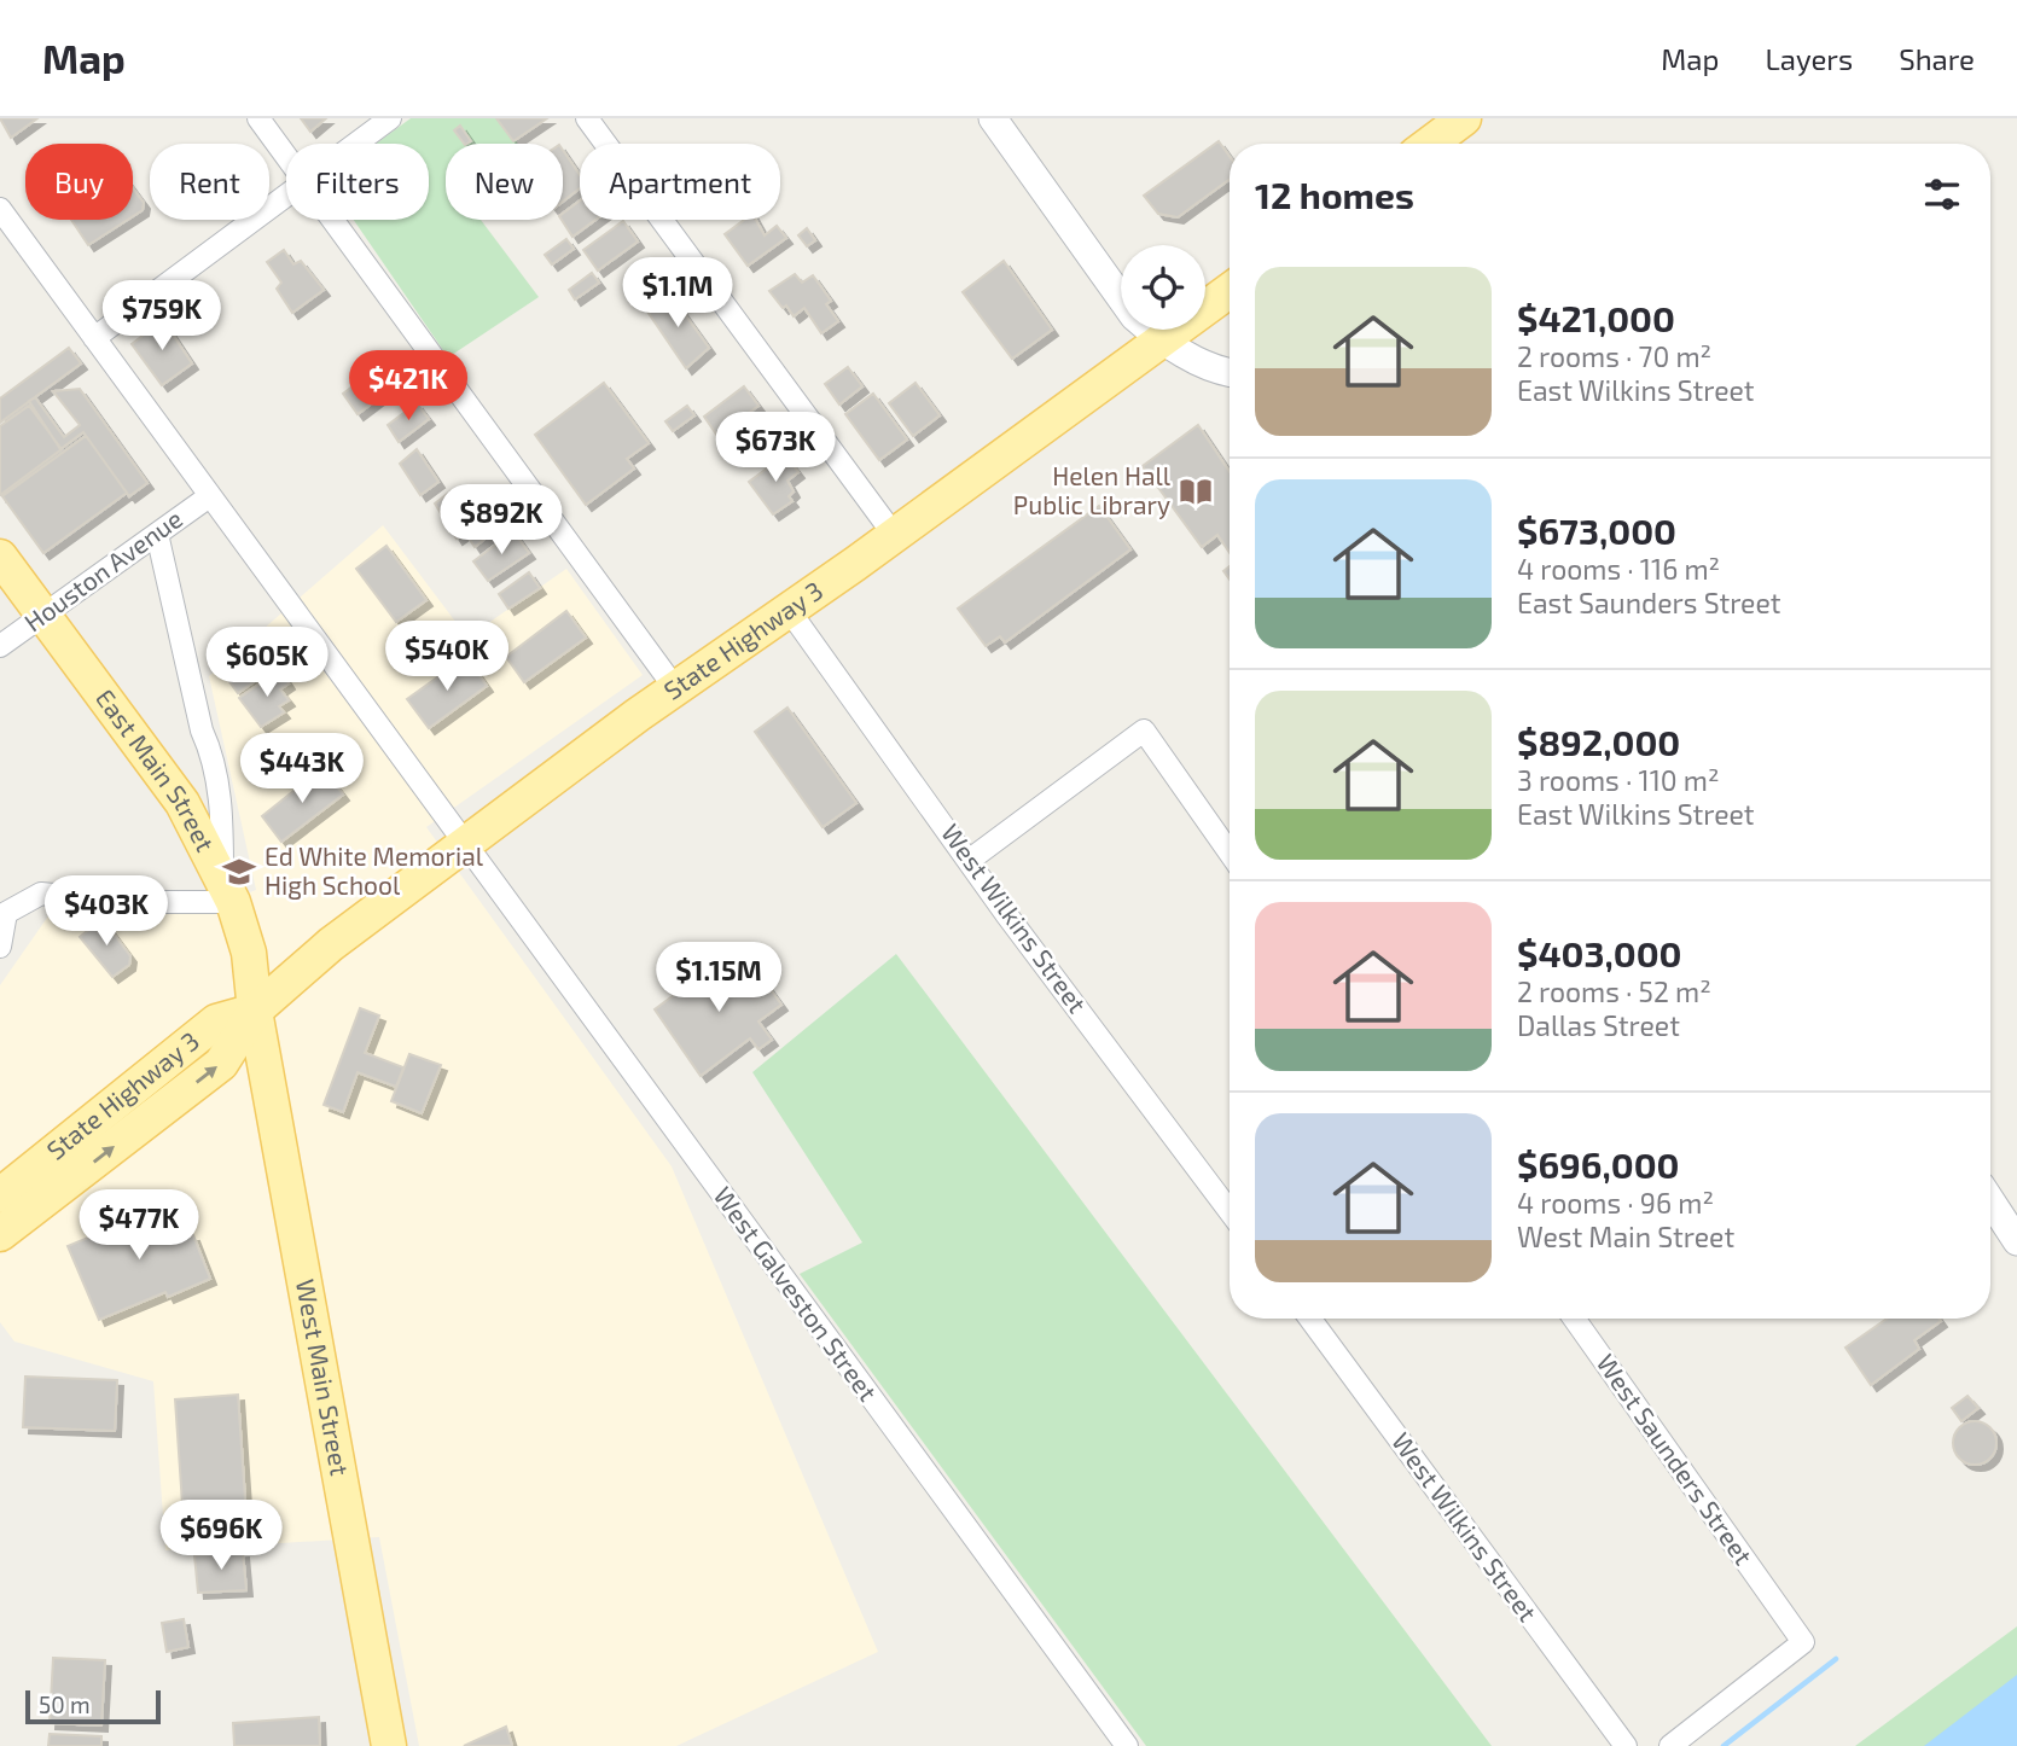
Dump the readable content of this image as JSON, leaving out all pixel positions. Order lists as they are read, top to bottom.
{
  "streets": {
    "main road": ["State Highway 3", "East Main Street", "West Main Street"],
    "street": [
      "Houston Avenue",
      "West Wilkins Street",
      "West Galveston Street",
      "West Saunders Street"
    ]
  },
  "crossings": [
    ["Houston Avenue", "East Main Street"],
    ["Houston Avenue", "West Galveston Street"],
    ["State Highway 3", "East Main Street"],
    ["State Highway 3", "West Wilkins Street"],
    ["State Highway 3", "West Galveston Street"],
    ["State Highway 3", "West Main Street"],
    ["East Main Street", "West Main Street"]
  ],
  "places": {
    "library": ["Helen Hall Public Library"],
    "school or university": ["Ed White Memorial High School"]
  },
  "scale_bar": "50 m",
  "page": {
    "header": "Map",
    "nav": ["Map", "Layers", "Share"],
    "chip": [
      "Buy",
      "Rent",
      "Filters",
      "New",
      "Apartment"
    ],
    "heading": "12 homes",
    "list": [
      {
        "name": "$421,000",
        "note": "2 rooms · 70 m² · East Wilkins Street"
      },
      {
        "name": "$673,000",
        "note": "4 rooms · 116 m² · East Saunders Street"
      },
      {
        "name": "$892,000",
        "note": "3 rooms · 110 m² · East Wilkins Street"
      },
      {
        "name": "$403,000",
        "note": "2 rooms · 52 m² · Dallas Street"
      },
      {
        "name": "$696,000",
        "note": "4 rooms · 96 m² · West Main Street"
      }
    ],
    "price": [
      "$1.1M",
      "$759K",
      "$421K",
      "$673K",
      "$892K",
      "$540K",
      "$605K",
      "$443K",
      "$403K",
      "$1.15M",
      "$477K",
      "$696K"
    ],
    "scale": "50 m"
  }
}
